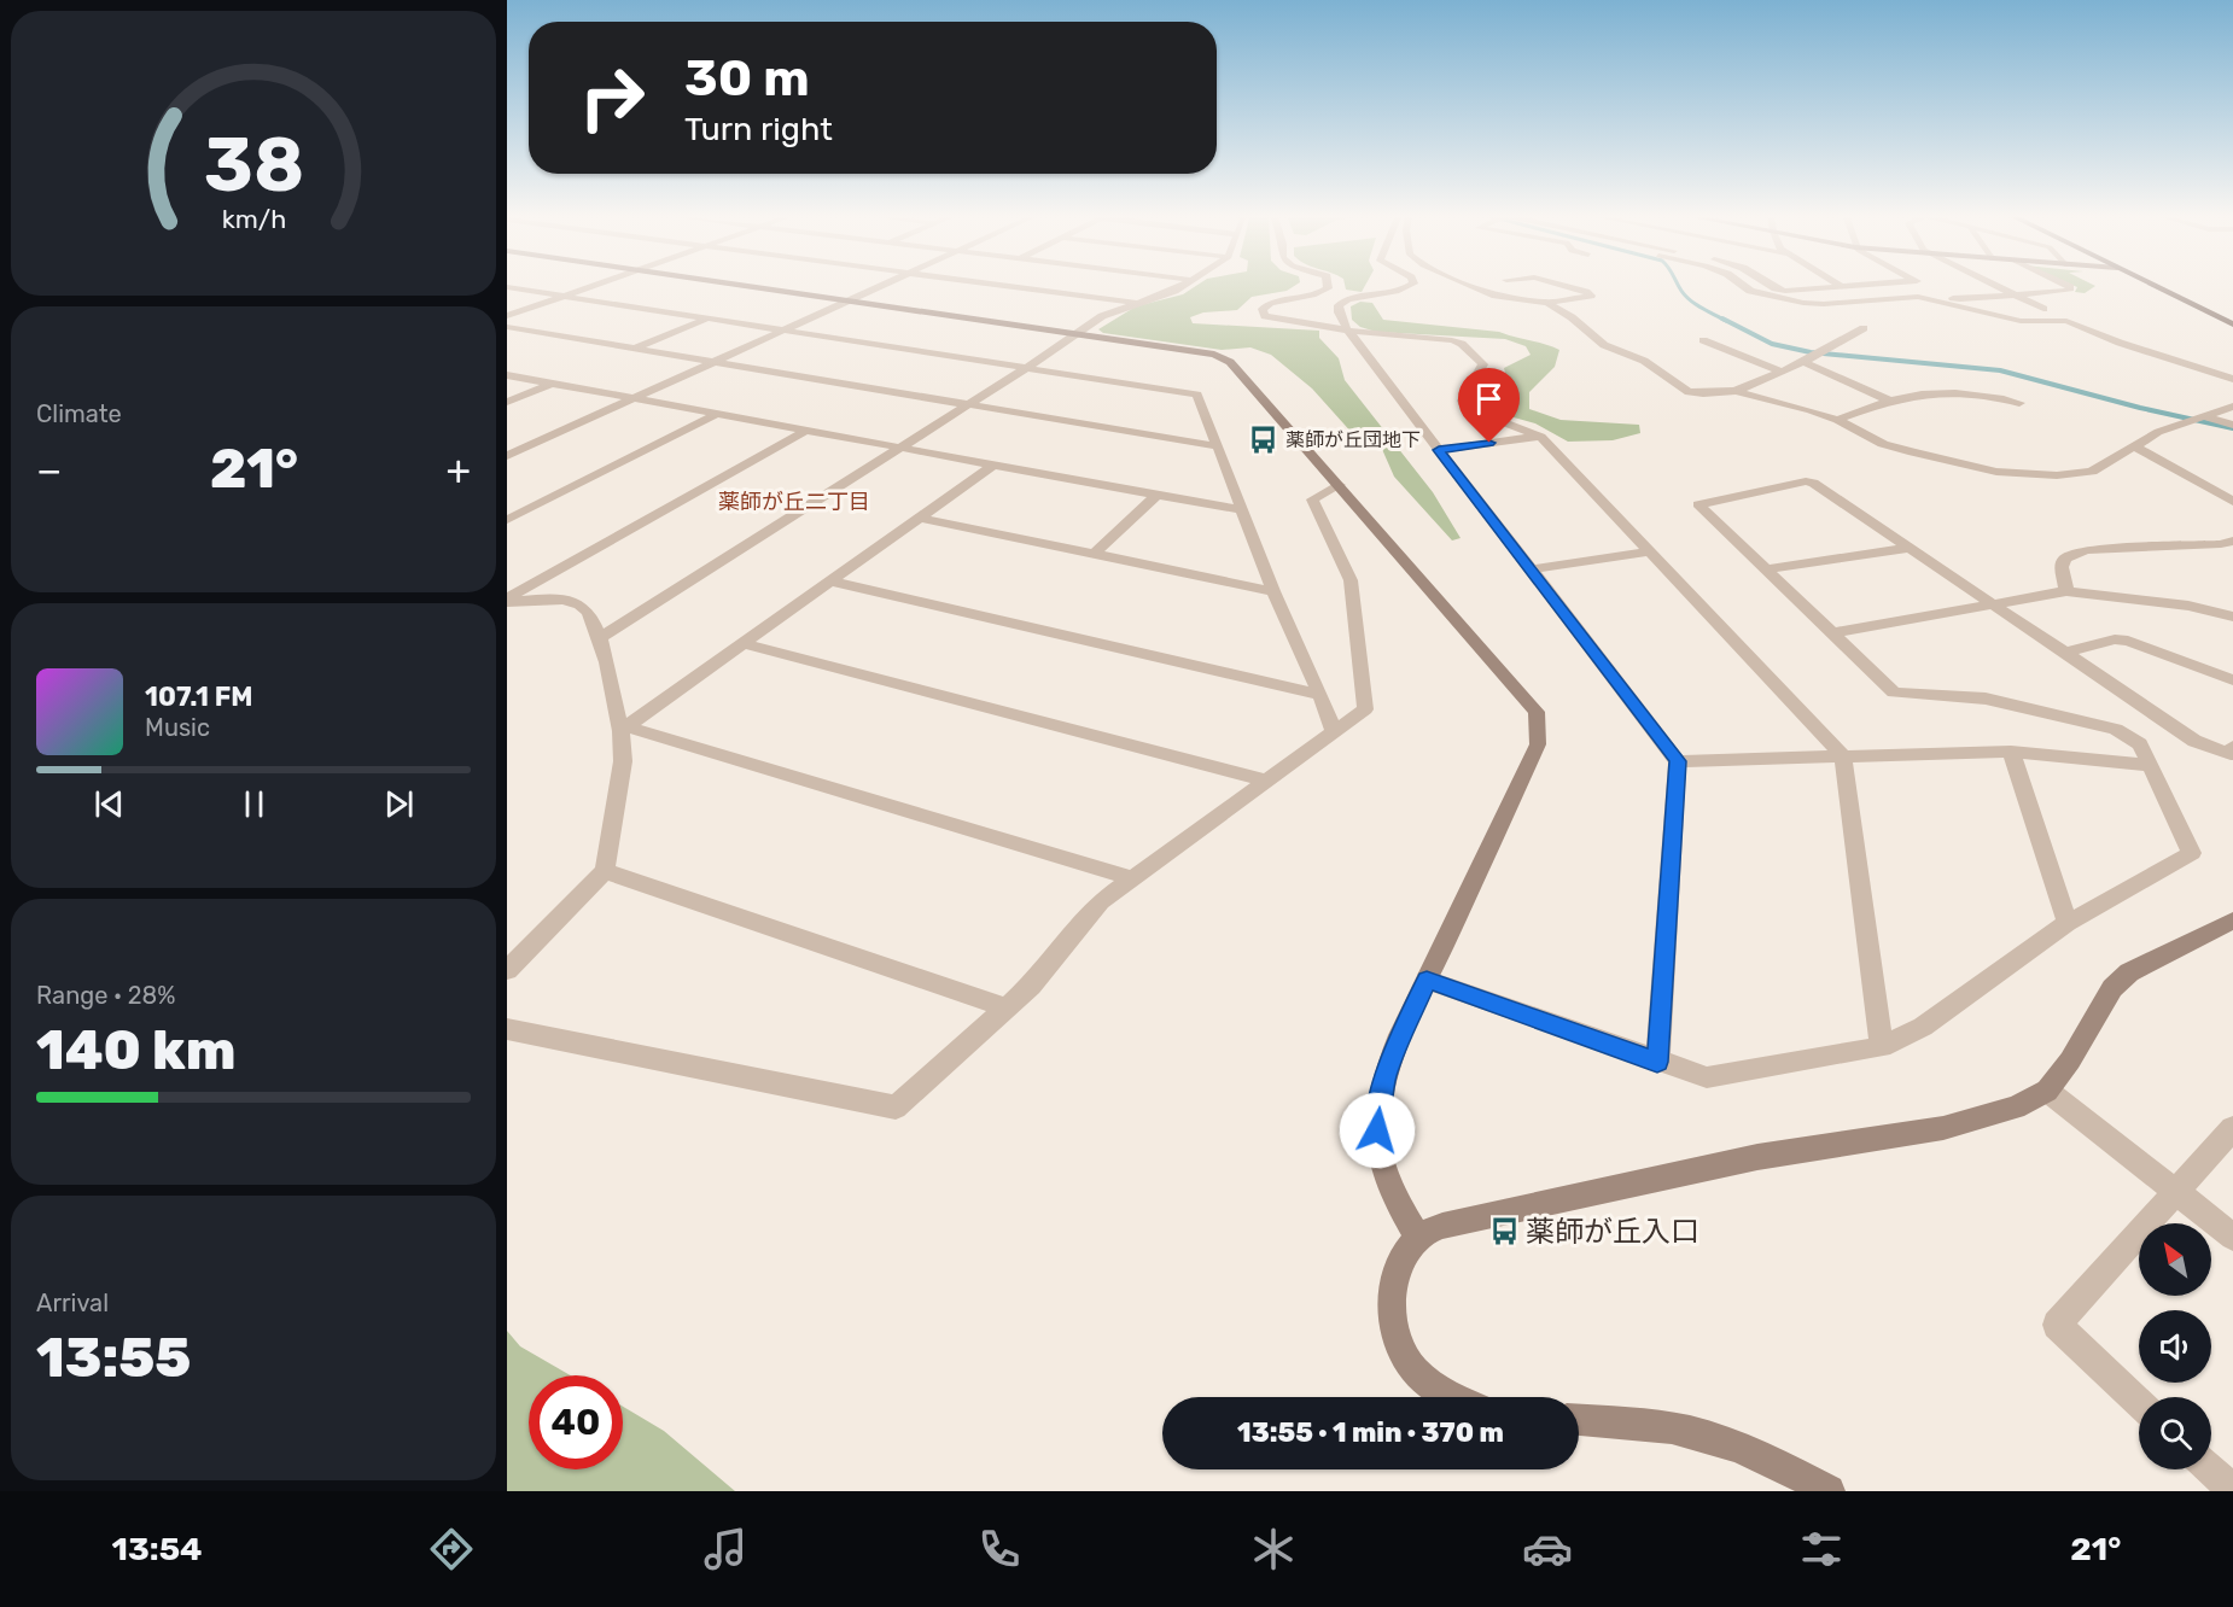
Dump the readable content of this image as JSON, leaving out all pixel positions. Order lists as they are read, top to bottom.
{
  "districts": ["薬師が丘二丁目"],
  "places": {
    "bus stop": ["薬師が丘団地下", "薬師が丘入口"]
  },
  "north": "top left",
  "page": {
    "turn": ["30 m", "Turn right"],
    "tile": [
      "Climate",
      ["Range · 28%", "140 km"],
      ["Arrival", "13:55"]
    ],
    "heat": ["−", "21°", "+"],
    "song": ["107.1 FM", "Music"],
    "limit": "40",
    "trip": "13:55 · 1 min · 370 m",
    "tabs": ["13:54", "21°"],
    "gauge": ["38", "km/h"]
  }
}
